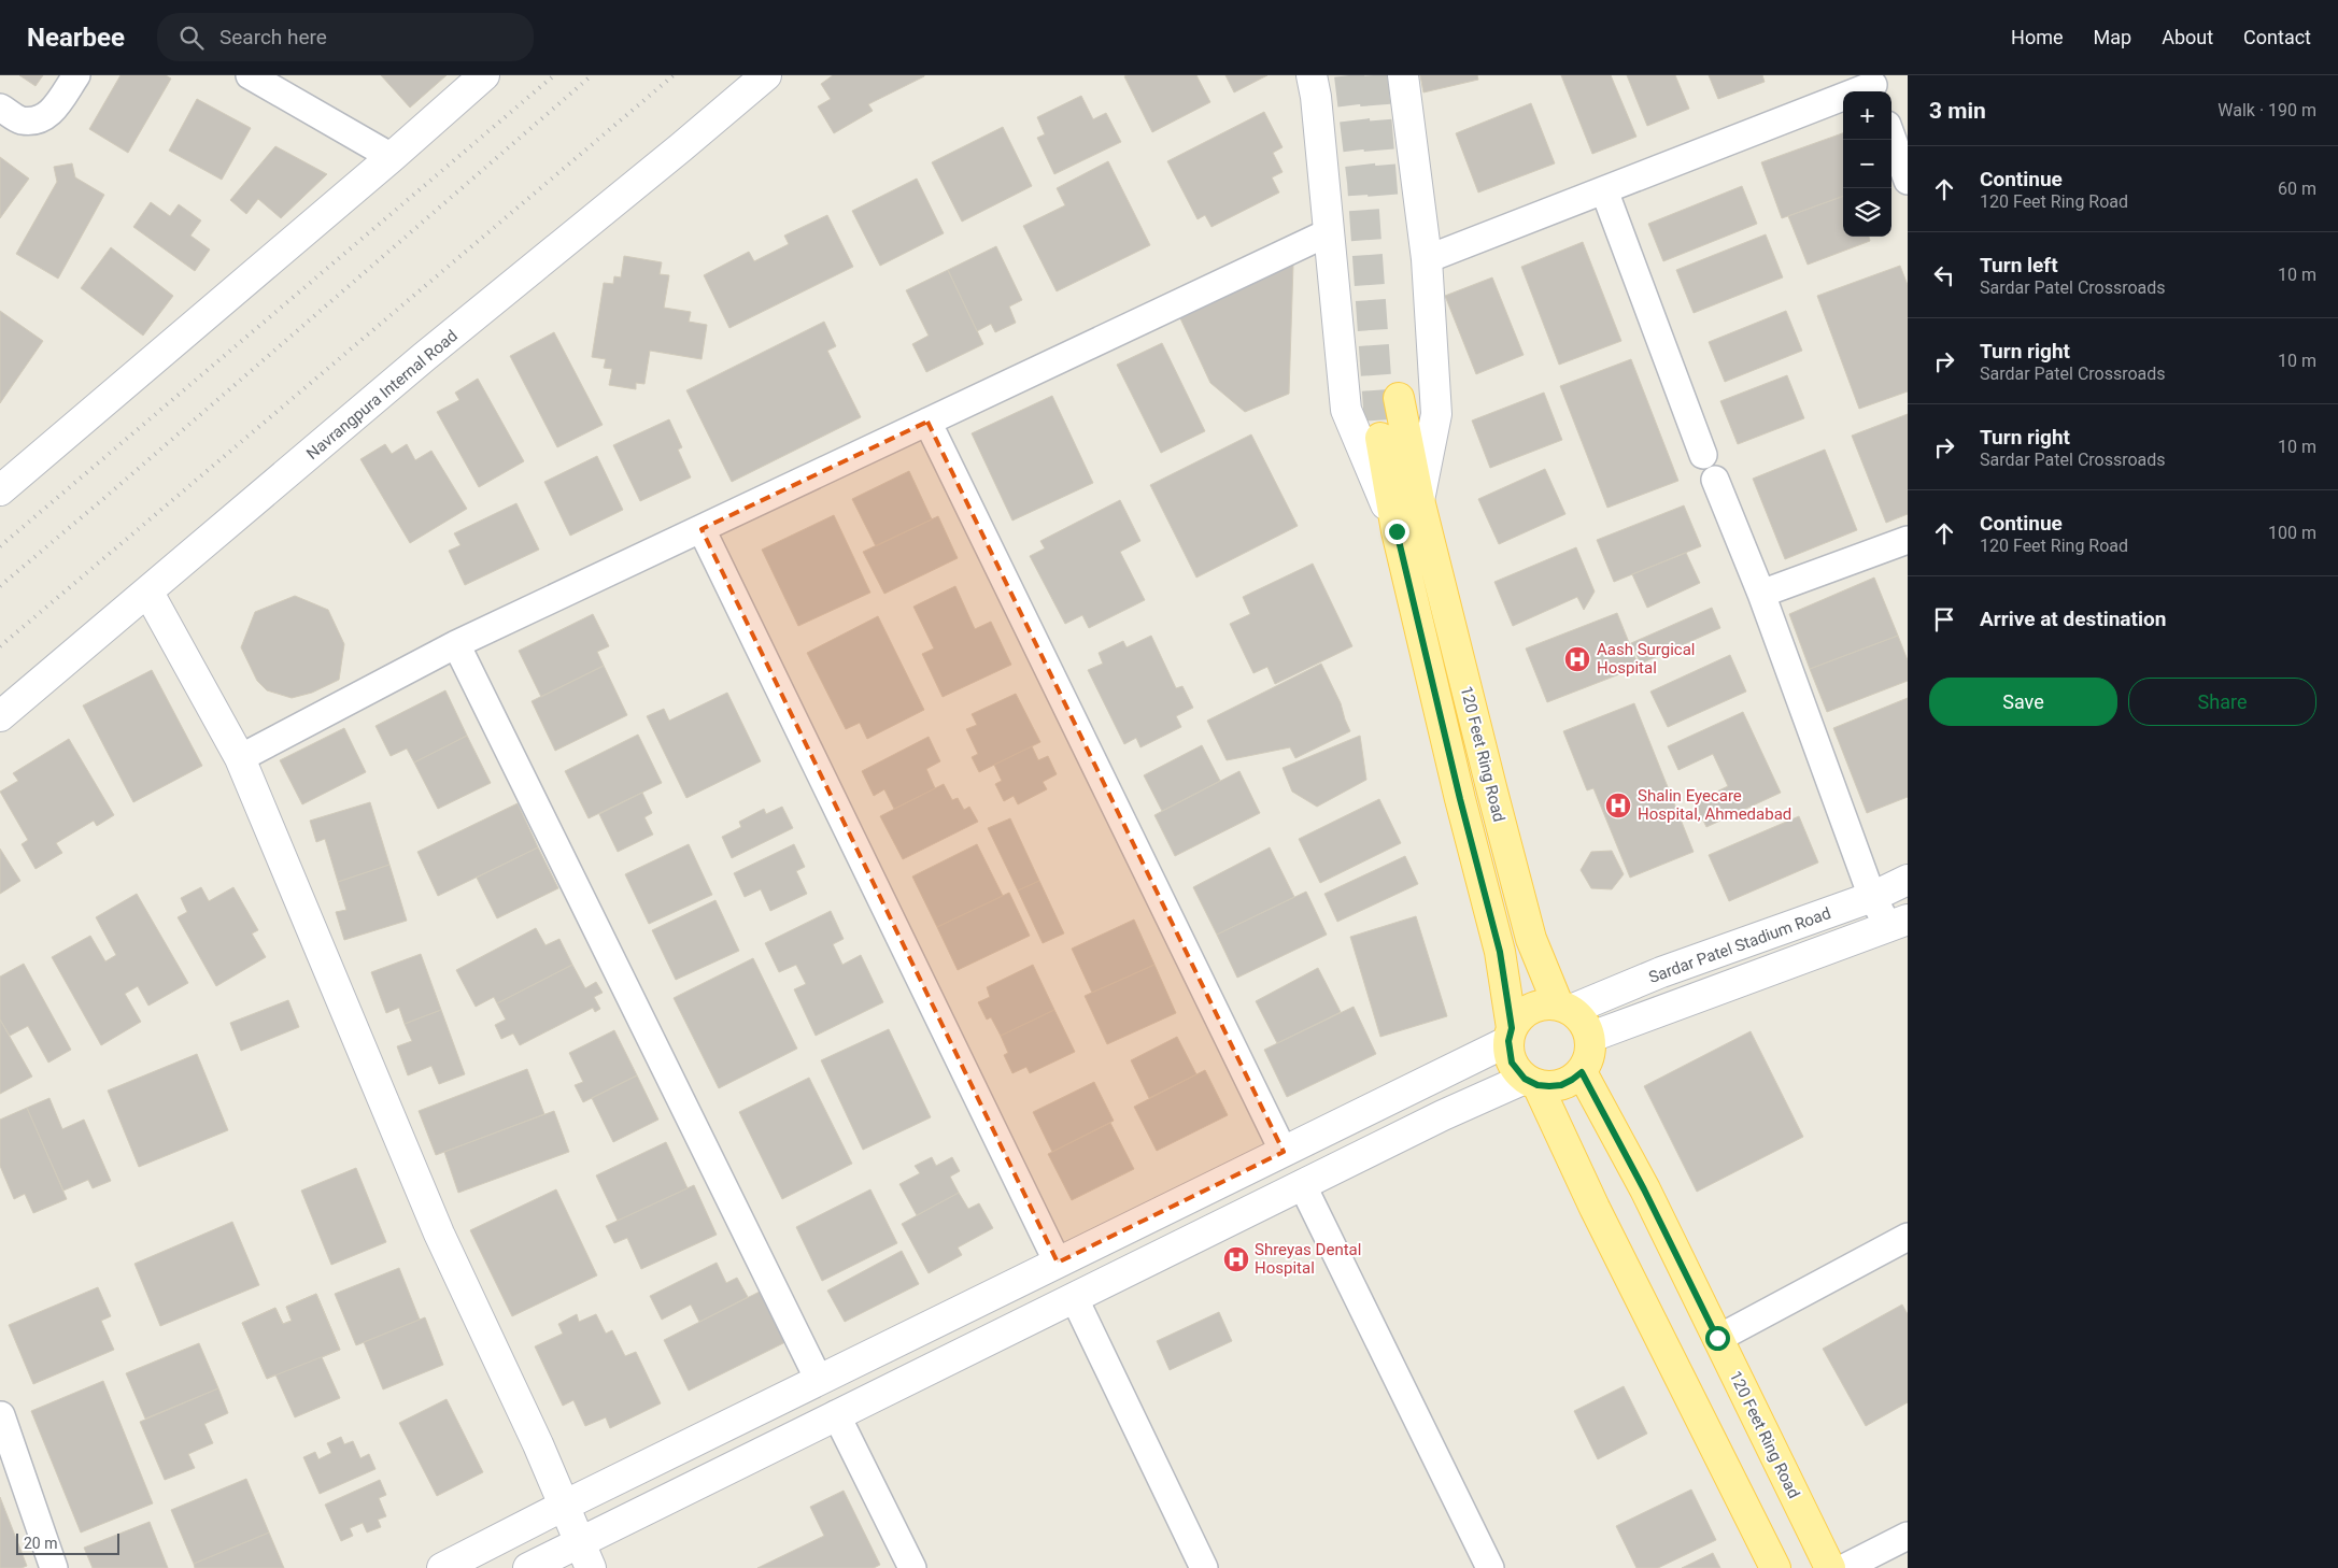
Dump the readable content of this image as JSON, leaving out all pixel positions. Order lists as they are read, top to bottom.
{
  "streets": {
    "main road": ["120 Feet Ring Road"],
    "street": ["Navrangpura Internal Road", "Sardar Patel Stadium Road"]
  },
  "crossings": [
    ["120 Feet Ring Road", "Sardar Patel Stadium Road"]
  ],
  "places": {
    "hospital": ["Aash Surgical Hospital", "Shalin Eyecare Hospital, Ahmedabad", "Shreyas Dental Hospital"]
  },
  "scale_bar": "20 m",
  "page": {
    "header": "Nearbee",
    "search": "Search here",
    "nav": [
      "Home",
      "Map",
      "About",
      "Contact"
    ],
    "heading": ["3 min", "Walk · 190 m"],
    "map_buttons": ["+", "−"],
    "list": [
      ["Continue", "120 Feet Ring Road", "60 m"],
      ["Turn left", "Sardar Patel Crossroads", "10 m"],
      ["Turn right", "Sardar Patel Crossroads", "10 m"],
      ["Turn right", "Sardar Patel Crossroads", "10 m"],
      ["Continue", "120 Feet Ring Road", "100 m"],
      "Arrive at destination"
    ],
    "buttons": ["Save", "Share"],
    "scale": "20 m"
  }
}
